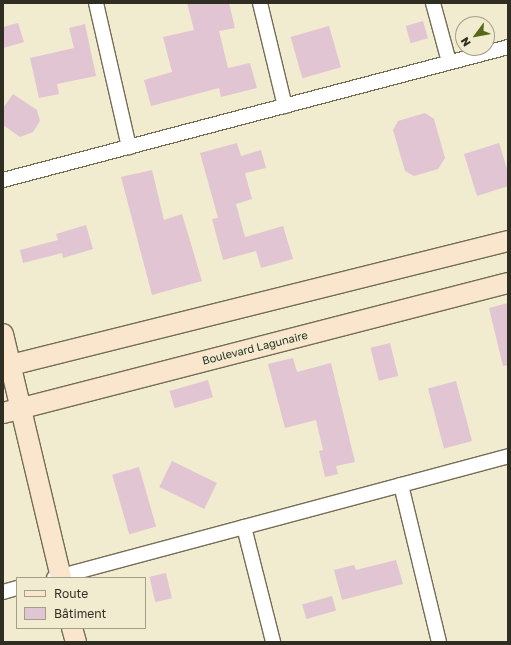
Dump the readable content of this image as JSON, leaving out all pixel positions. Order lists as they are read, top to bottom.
{
  "streets": {
    "main road": ["Boulevard Lagunaire"]
  },
  "legend": ["Route", "Bâtiment"],
  "north": "bottom left"
}
